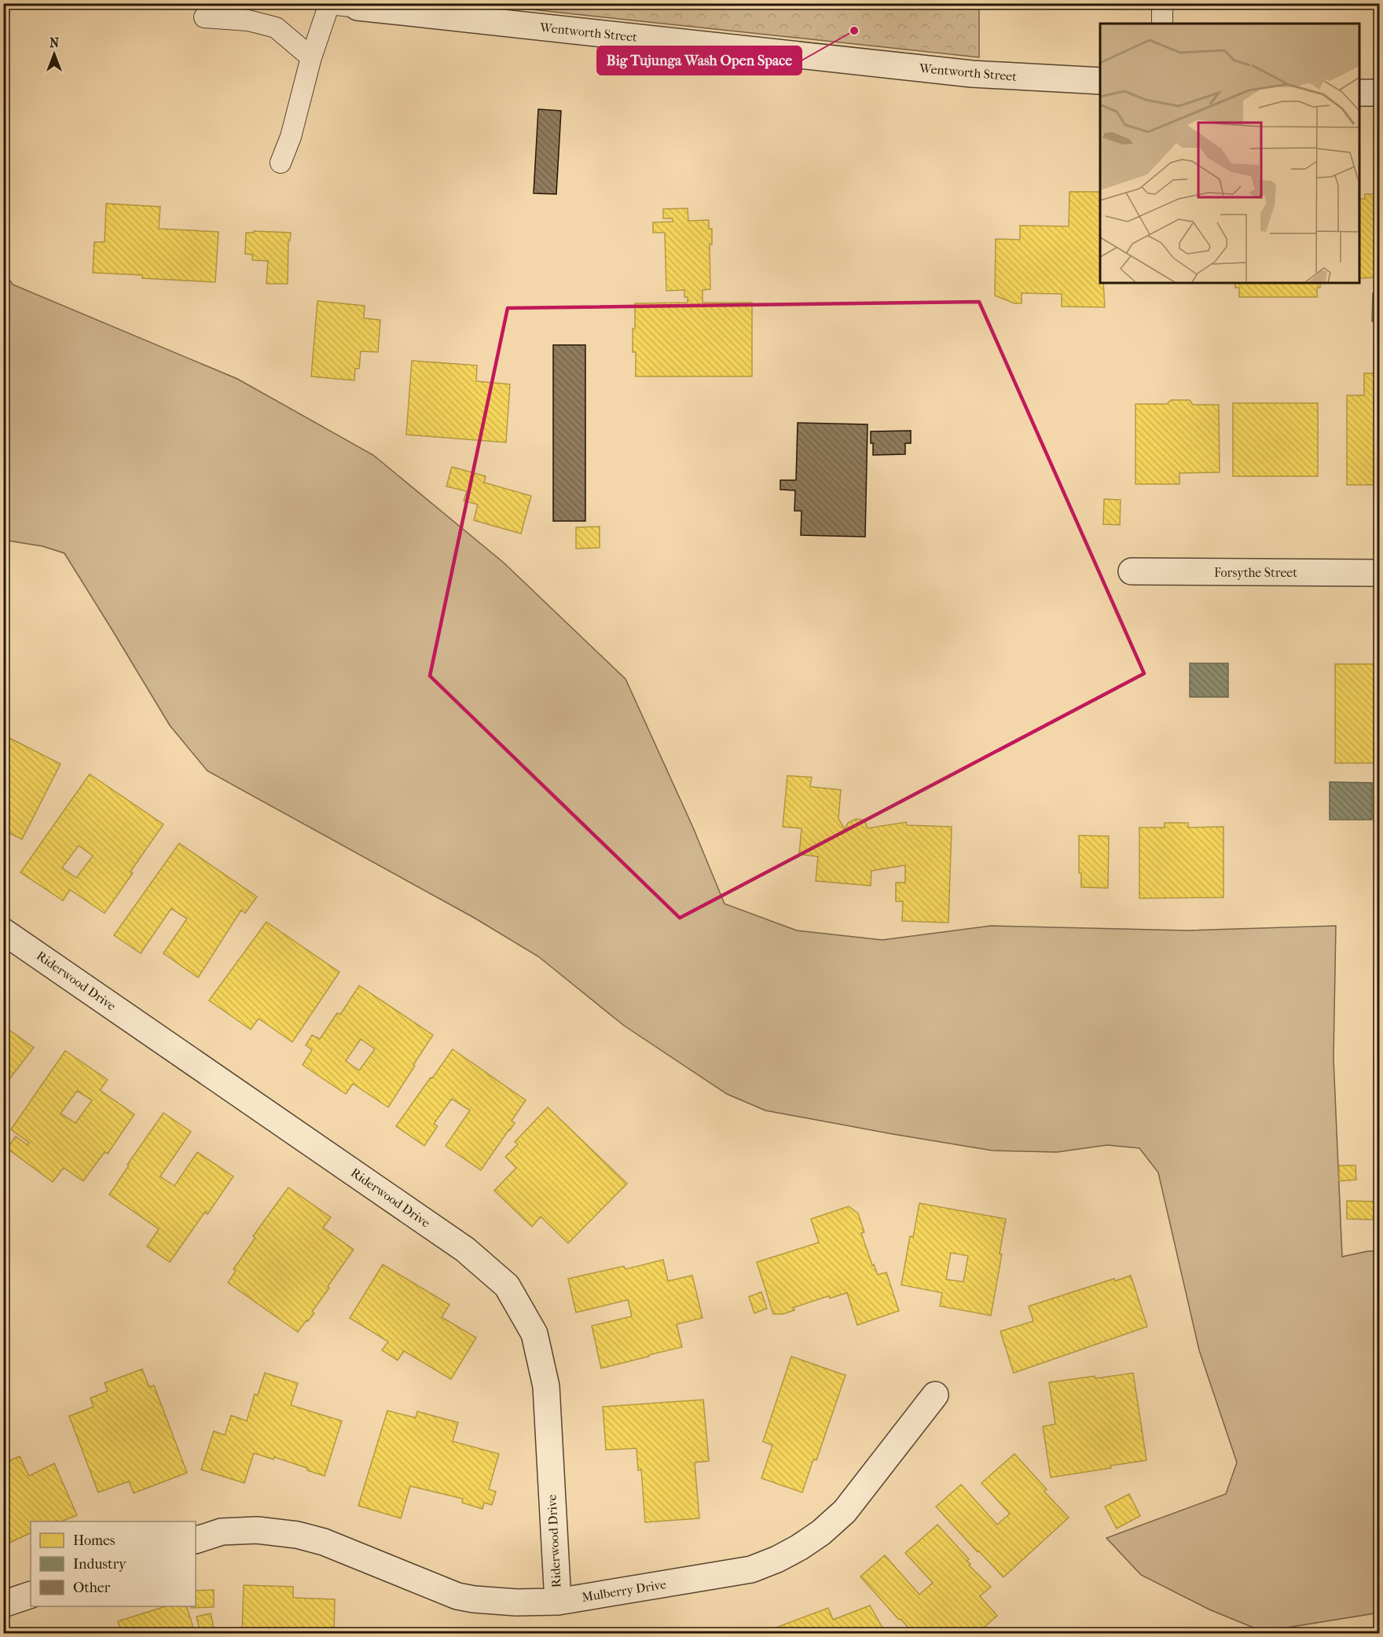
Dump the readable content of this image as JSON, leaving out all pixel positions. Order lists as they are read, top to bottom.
{
  "streets": {
    "street": [
      "Wentworth Street",
      "Forsythe Street",
      "Riderwood Drive",
      "Mulberry Drive"
    ]
  },
  "crossings": [
    ["Riderwood Drive", "Mulberry Drive"]
  ],
  "places": ["Big Tujunga Wash Open Space"],
  "legend": ["Homes", "Industry", "Other"],
  "north": "top"
}
